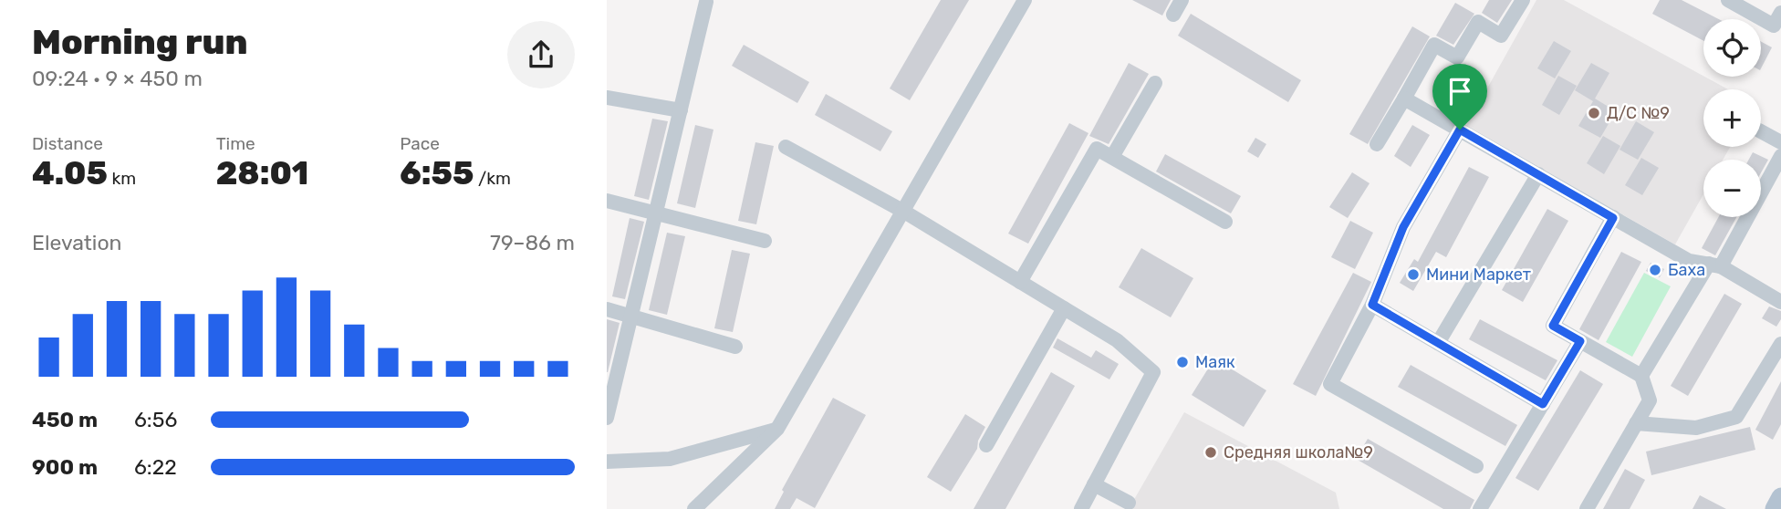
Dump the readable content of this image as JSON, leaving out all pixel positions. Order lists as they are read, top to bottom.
{
  "places": [
    "Д/С №9",
    "Баха",
    "Мини Маркет",
    "Маяк",
    "Средняя школа№9"
  ],
  "page": {
    "heading": ["Morning run", "09:24 · 9 × 450 m"],
    "map_buttons": ["+", "−"],
    "stats": [
      ["Distance", "4.05 km"],
      ["Time", "28:01"],
      ["Pace", "6:55 /km"]
    ],
    "chart": ["Elevation", "79–86 m"],
    "list": [
      {
        "name": "450 m",
        "note": "6:56"
      },
      {
        "name": "900 m",
        "note": "6:22"
      }
    ]
  }
}
